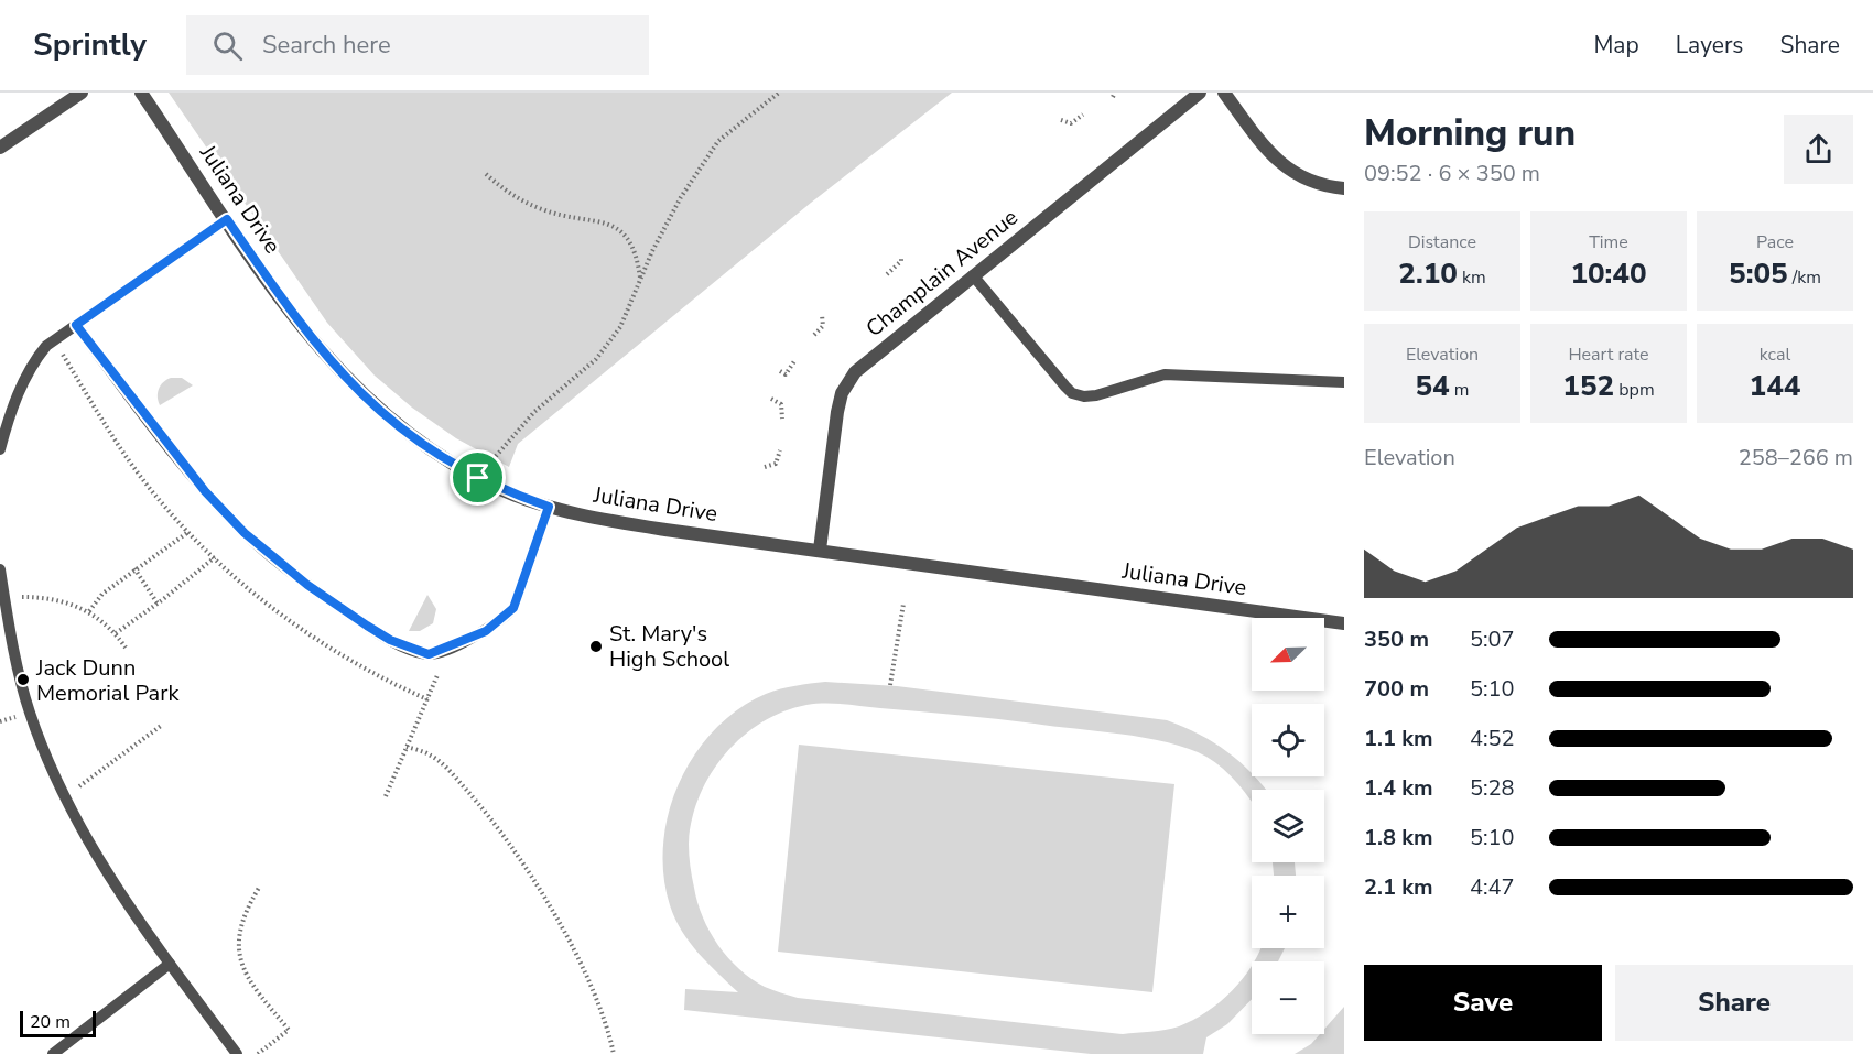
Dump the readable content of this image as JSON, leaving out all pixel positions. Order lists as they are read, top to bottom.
{
  "streets": {
    "street": ["Juliana Drive", "Champlain Avenue"]
  },
  "crossings": [
    ["Juliana Drive", "Champlain Avenue"]
  ],
  "places": ["St. Mary's High School", "Jack Dunn Memorial Park"],
  "scale_bar": "20 m",
  "north": "bottom left",
  "page": {
    "header": "Sprintly",
    "search": "Search here",
    "nav": ["Map", "Layers", "Share"],
    "heading": ["Morning run", "09:52 · 6 × 350 m"],
    "stats": [
      ["Distance", "2.10 km"],
      ["Time", "10:40"],
      ["Pace", "5:05 /km"],
      ["Elevation", "54 m"],
      ["Heart rate", "152 bpm"],
      ["kcal", "144"]
    ],
    "chart": ["Elevation", "258–266 m"],
    "list": [
      {
        "name": "350 m",
        "note": "5:07"
      },
      {
        "name": "700 m",
        "note": "5:10"
      },
      {
        "name": "1.1 km",
        "note": "4:52"
      },
      {
        "name": "1.4 km",
        "note": "5:28"
      },
      {
        "name": "1.8 km",
        "note": "5:10"
      },
      {
        "name": "2.1 km",
        "note": "4:47"
      }
    ],
    "map_buttons": ["+", "−"],
    "buttons": ["Save", "Share"],
    "scale": "20 m"
  }
}
